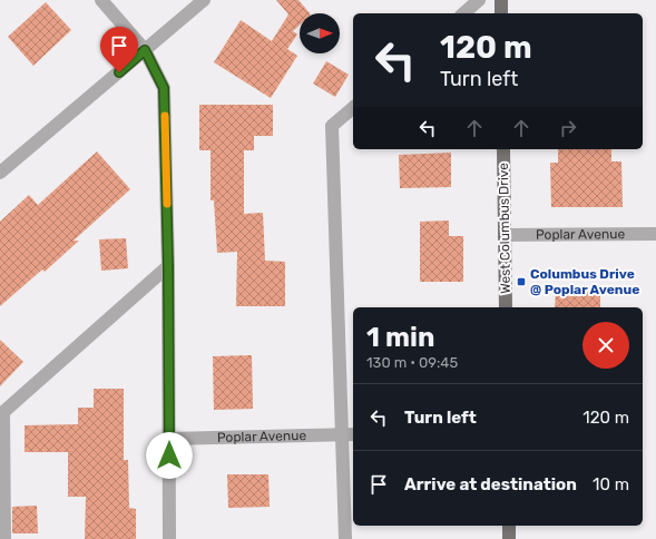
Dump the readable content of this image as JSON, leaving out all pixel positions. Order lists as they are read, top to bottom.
{
  "streets": {
    "main road": ["West Columbus Drive"],
    "street": ["Poplar Avenue"]
  },
  "crossings": [
    ["West Columbus Drive", "Poplar Avenue"]
  ],
  "places": {
    "transit": ["Columbus Drive @ Poplar Avenue"]
  },
  "north": "right",
  "page": {
    "turn": ["120 m", "Turn left"],
    "heading": ["1 min", "130 m · 09:45"],
    "list": [
      {
        "name": "Turn left",
        "value": "120 m"
      },
      {
        "name": "Arrive at destination",
        "value": "10 m"
      }
    ]
  }
}
